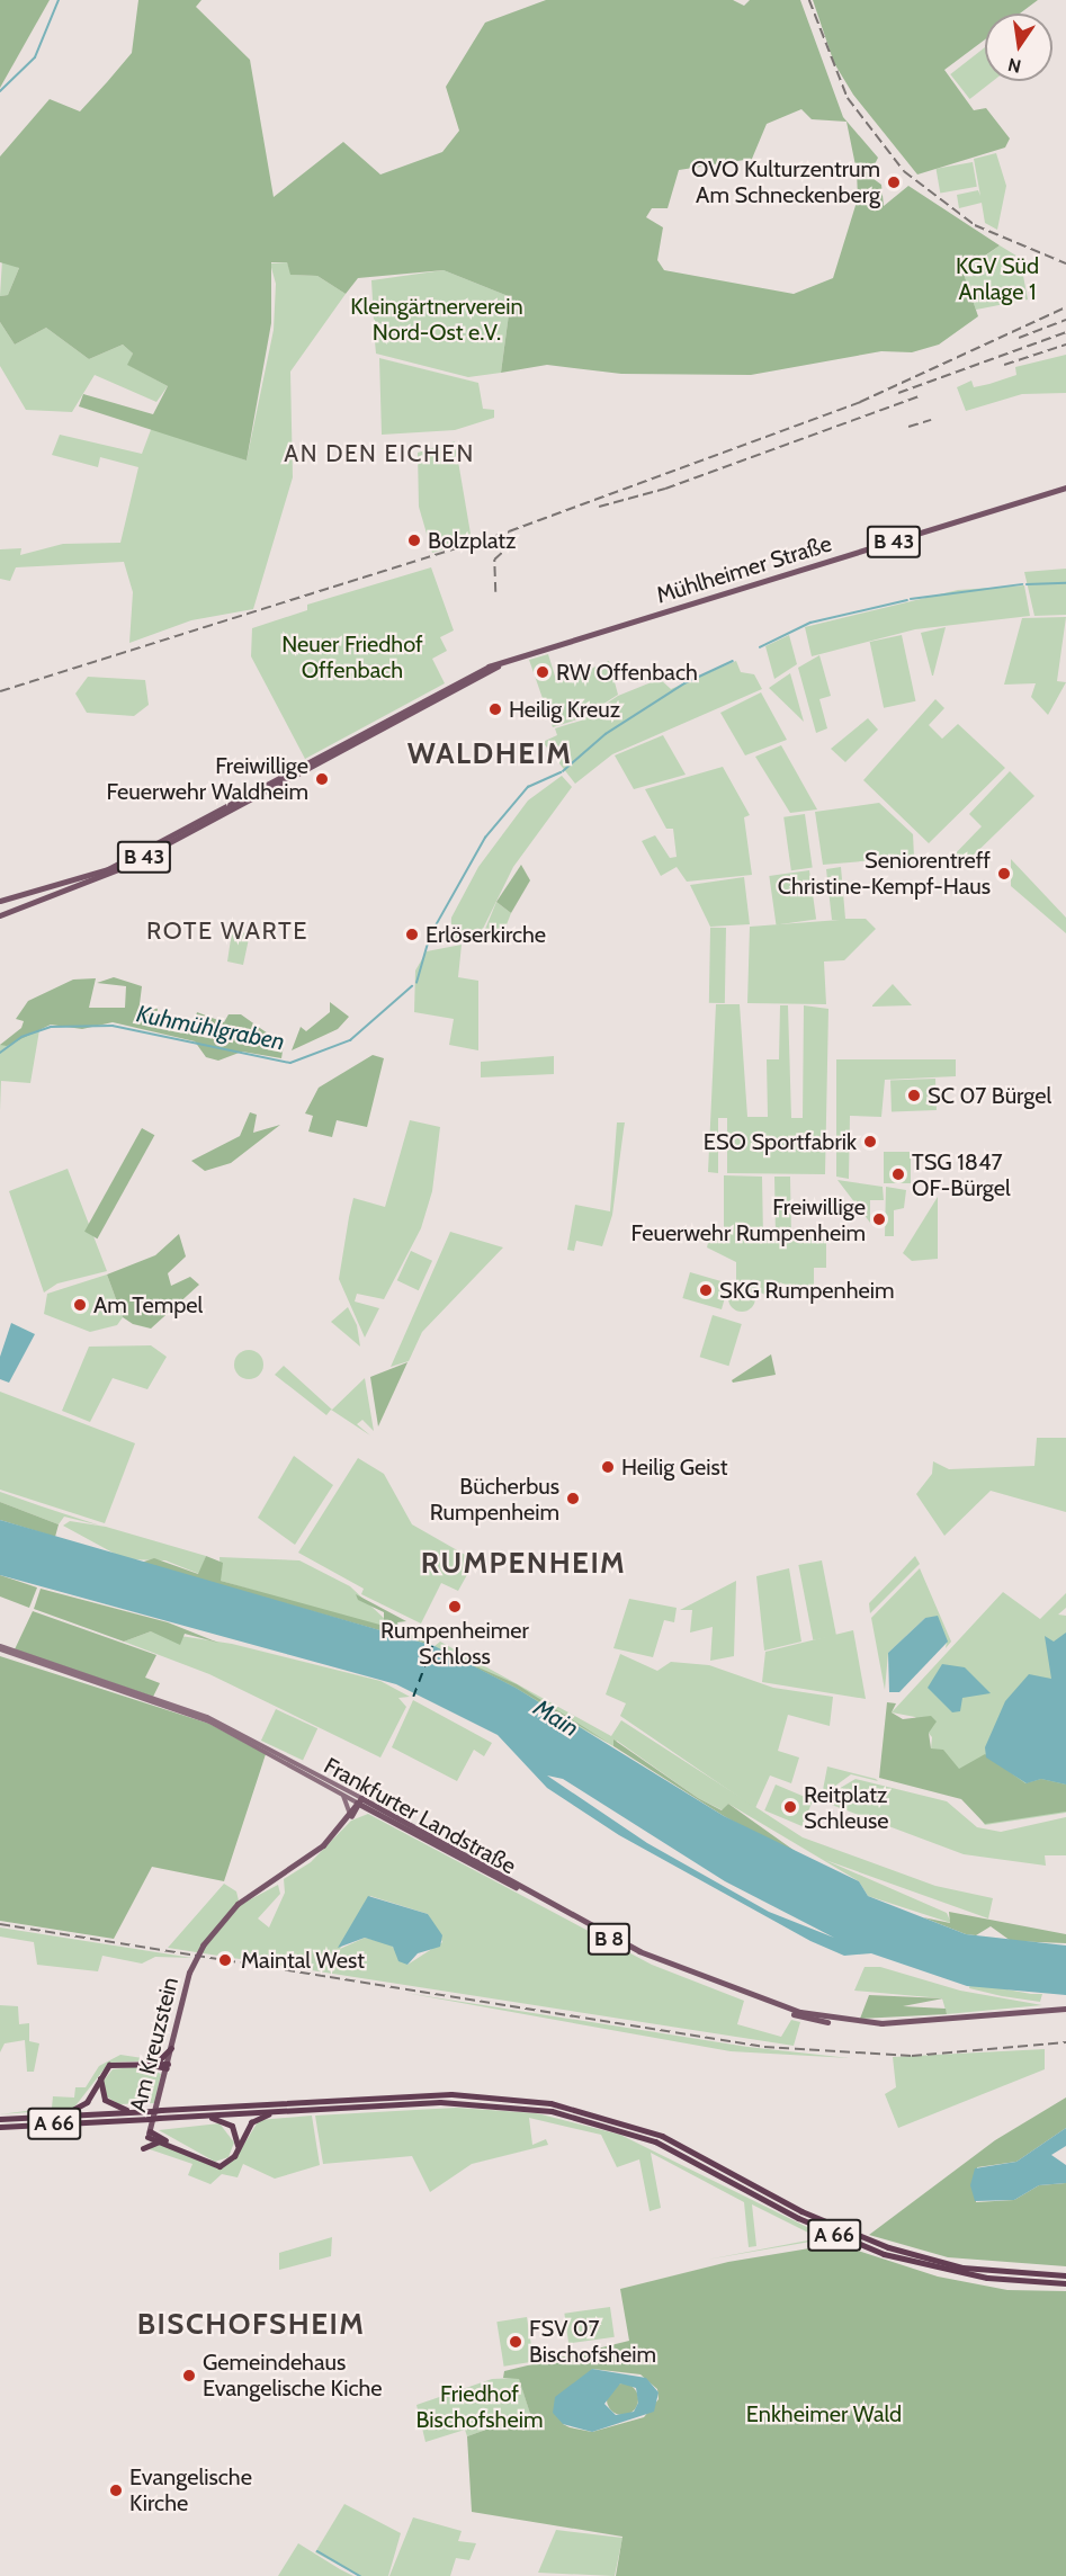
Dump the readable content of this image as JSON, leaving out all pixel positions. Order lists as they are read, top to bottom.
{
  "streets": {
    "highway": ["A 66"],
    "main road": [
      "B 43",
      "Mühlheimer Straße",
      "Frankfurter Landstraße",
      "B 8",
      "Am Kreuzstein"
    ]
  },
  "crossings": [
    ["B 43", "Mühlheimer Straße"],
    ["Frankfurter Landstraße", "B 8"],
    ["Frankfurter Landstraße", "Am Kreuzstein"]
  ],
  "districts": [
    "AN DEN EICHEN",
    "WALDHEIM",
    "ROTE WARTE",
    "RUMPENHEIM",
    "BISCHOFSHEIM"
  ],
  "water": ["Kuhmühlgraben", "Main"],
  "parks": [
    "KGV Süd Anlage 1",
    "Kleingärtnerverein Nord-Ost e.V.",
    "Neuer Friedhof Offenbach",
    "Friedhof Bischofsheim",
    "Enkheimer Wald"
  ],
  "places": [
    "OVO Kulturzentrum Am Schneckenberg",
    "Bolzplatz",
    "RW Offenbach",
    "Heilig Kreuz",
    "Freiwillige Feuerwehr Waldheim",
    "Seniorentreff Christine-Kempf-Haus",
    "Erlöserkirche",
    "SC 07 Bürgel",
    "ESO Sportfabrik",
    "TSG 1847 OF-Bürgel",
    "Freiwillige Feuerwehr Rumpenheim",
    "SKG Rumpenheim",
    "Am Tempel",
    "Heilig Geist",
    "Bücherbus Rumpenheim",
    "Rumpenheimer Schloss",
    "Reitplatz Schleuse",
    "Maintal West",
    "FSV 07 Bischofsheim",
    "Gemeindehaus Evangelische Kiche",
    "Evangelische Kirche"
  ],
  "north": "bottom"
}
